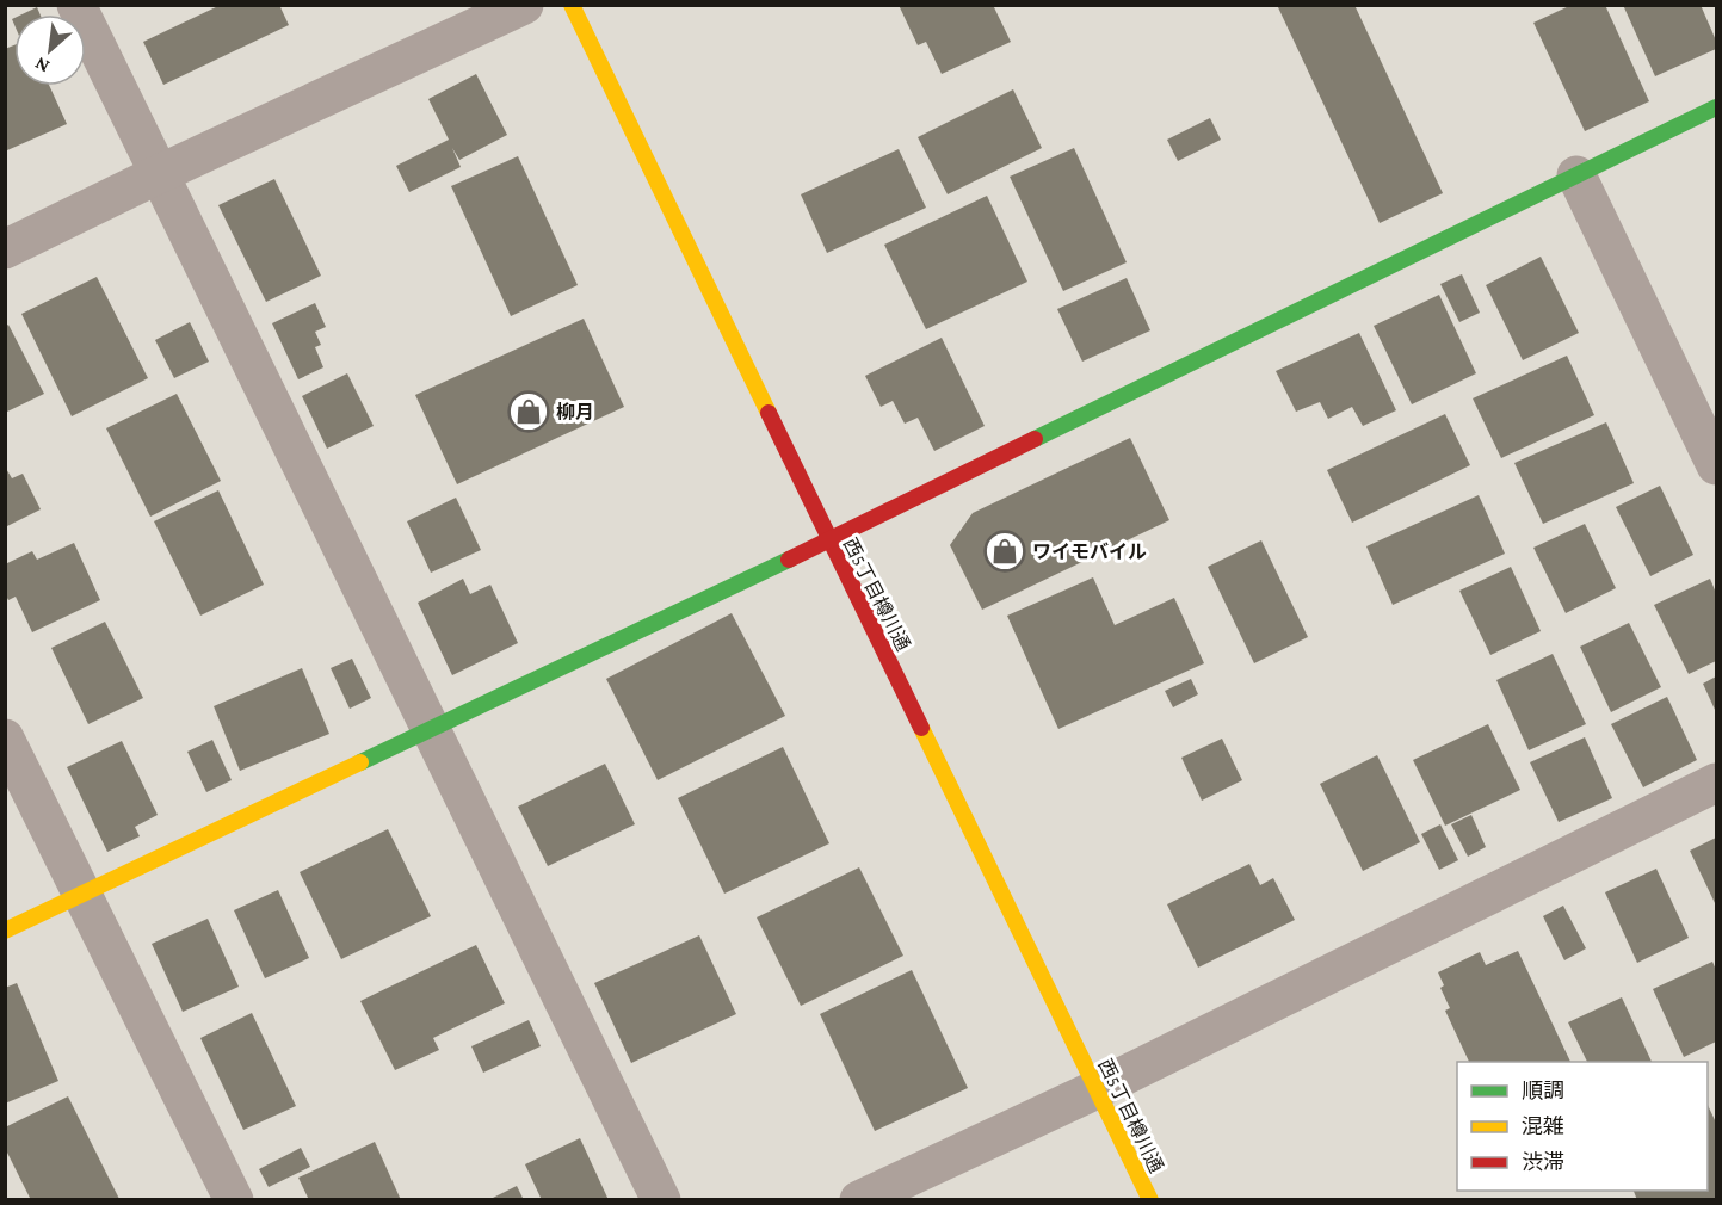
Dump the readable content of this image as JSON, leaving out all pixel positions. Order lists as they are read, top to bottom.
{
  "streets": {
    "street": ["西5丁目樽川通"]
  },
  "places": {
    "shop": ["柳月", "ワイモバイル"]
  },
  "legend": ["順調", "混雑", "渋滞"],
  "north": "bottom left"
}
